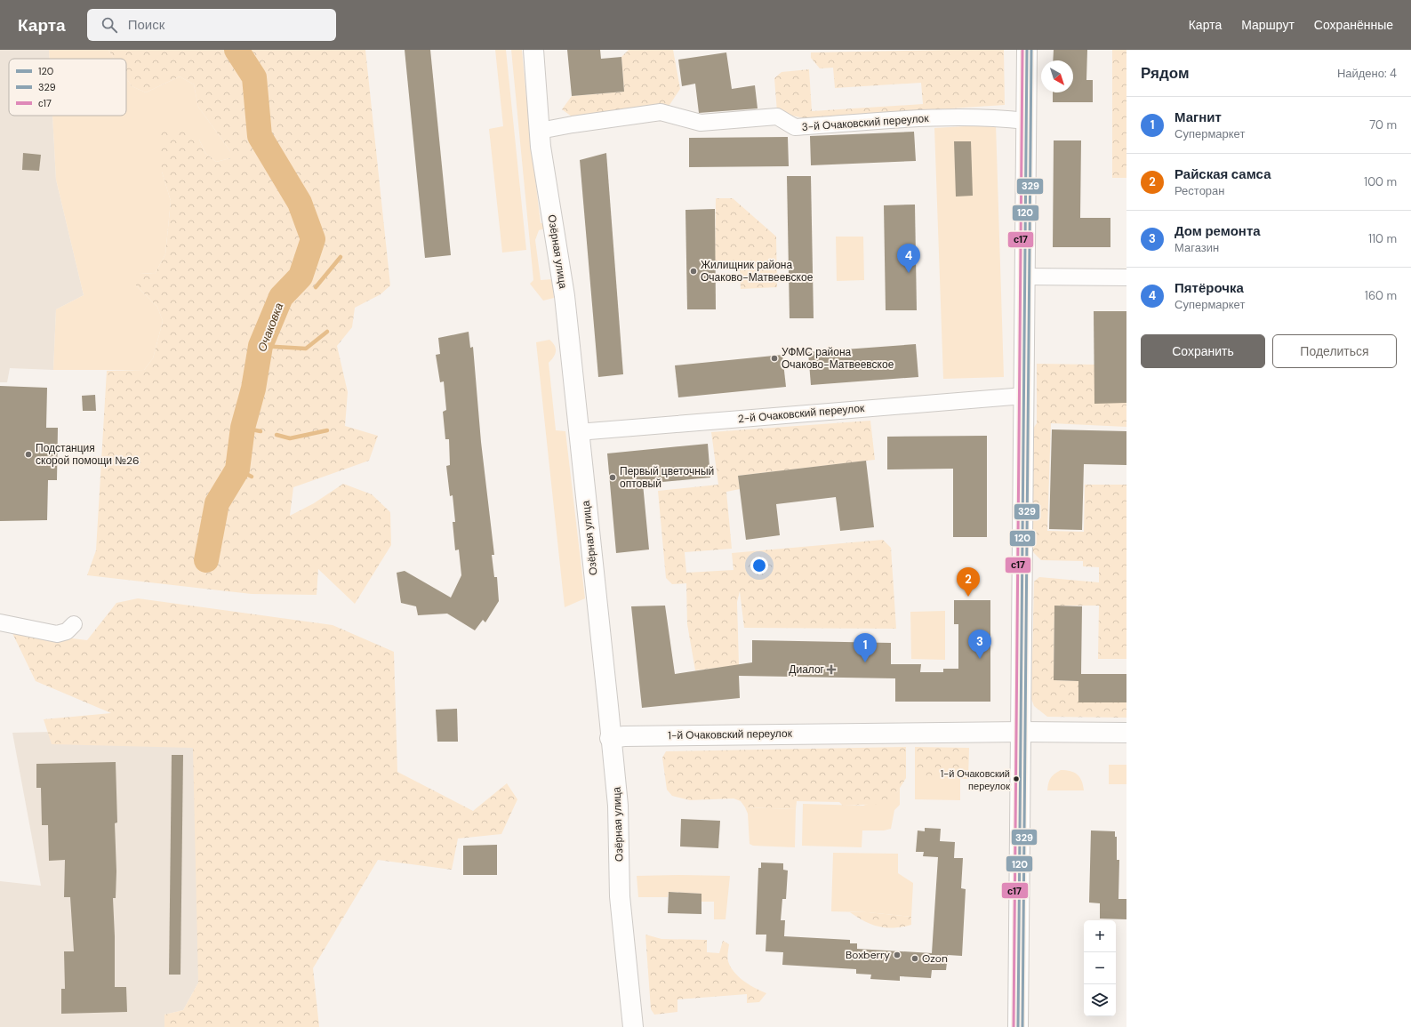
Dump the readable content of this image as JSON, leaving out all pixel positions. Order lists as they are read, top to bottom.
{
  "streets": {
    "street": [
      "3-й Очаковский переулок",
      "Озёрная улица",
      "2-й Очаковский переулок",
      "1-й Очаковский переулок"
    ]
  },
  "crossings": [
    ["3-й Очаковский переулок", "Озёрная улица"],
    ["Озёрная улица", "2-й Очаковский переулок"],
    ["Озёрная улица", "1-й Очаковский переулок"]
  ],
  "water": ["Очаковка"],
  "places": {
    "other": [
      "Жилищник района Очаково-Матвеевское",
      "УФМС района Очаково-Матвеевское",
      "Подстанция скорой помощи №26",
      "Первый цветочный оптовый",
      "1-й Очаковский переулок",
      "Boxberry",
      "Ozon"
    ],
    "health": ["Диалог"]
  },
  "lines": ["transit line 120", "transit line 329", "transit line с17"],
  "legend": ["120", "329", "с17"],
  "north": "bottom right",
  "page": {
    "header": "Карта",
    "search": "Поиск",
    "nav": ["Карта", "Маршрут", "Сохранённые"],
    "heading": ["Рядом", "Найдено: 4"],
    "list": [
      {
        "mark": "1",
        "name": "Магнит",
        "note": "Супермаркет",
        "value": "70 m"
      },
      {
        "mark": "2",
        "name": "Райская самса",
        "note": "Ресторан",
        "value": "100 m"
      },
      {
        "mark": "3",
        "name": "Дом ремонта",
        "note": "Магазин",
        "value": "110 m"
      },
      {
        "mark": "4",
        "name": "Пятёрочка",
        "note": "Супермаркет",
        "value": "160 m"
      }
    ],
    "pins": [
      "4",
      "2",
      "3",
      "1"
    ],
    "buttons": ["Сохранить", "Поделиться"],
    "map_buttons": ["+", "−"]
  }
}
